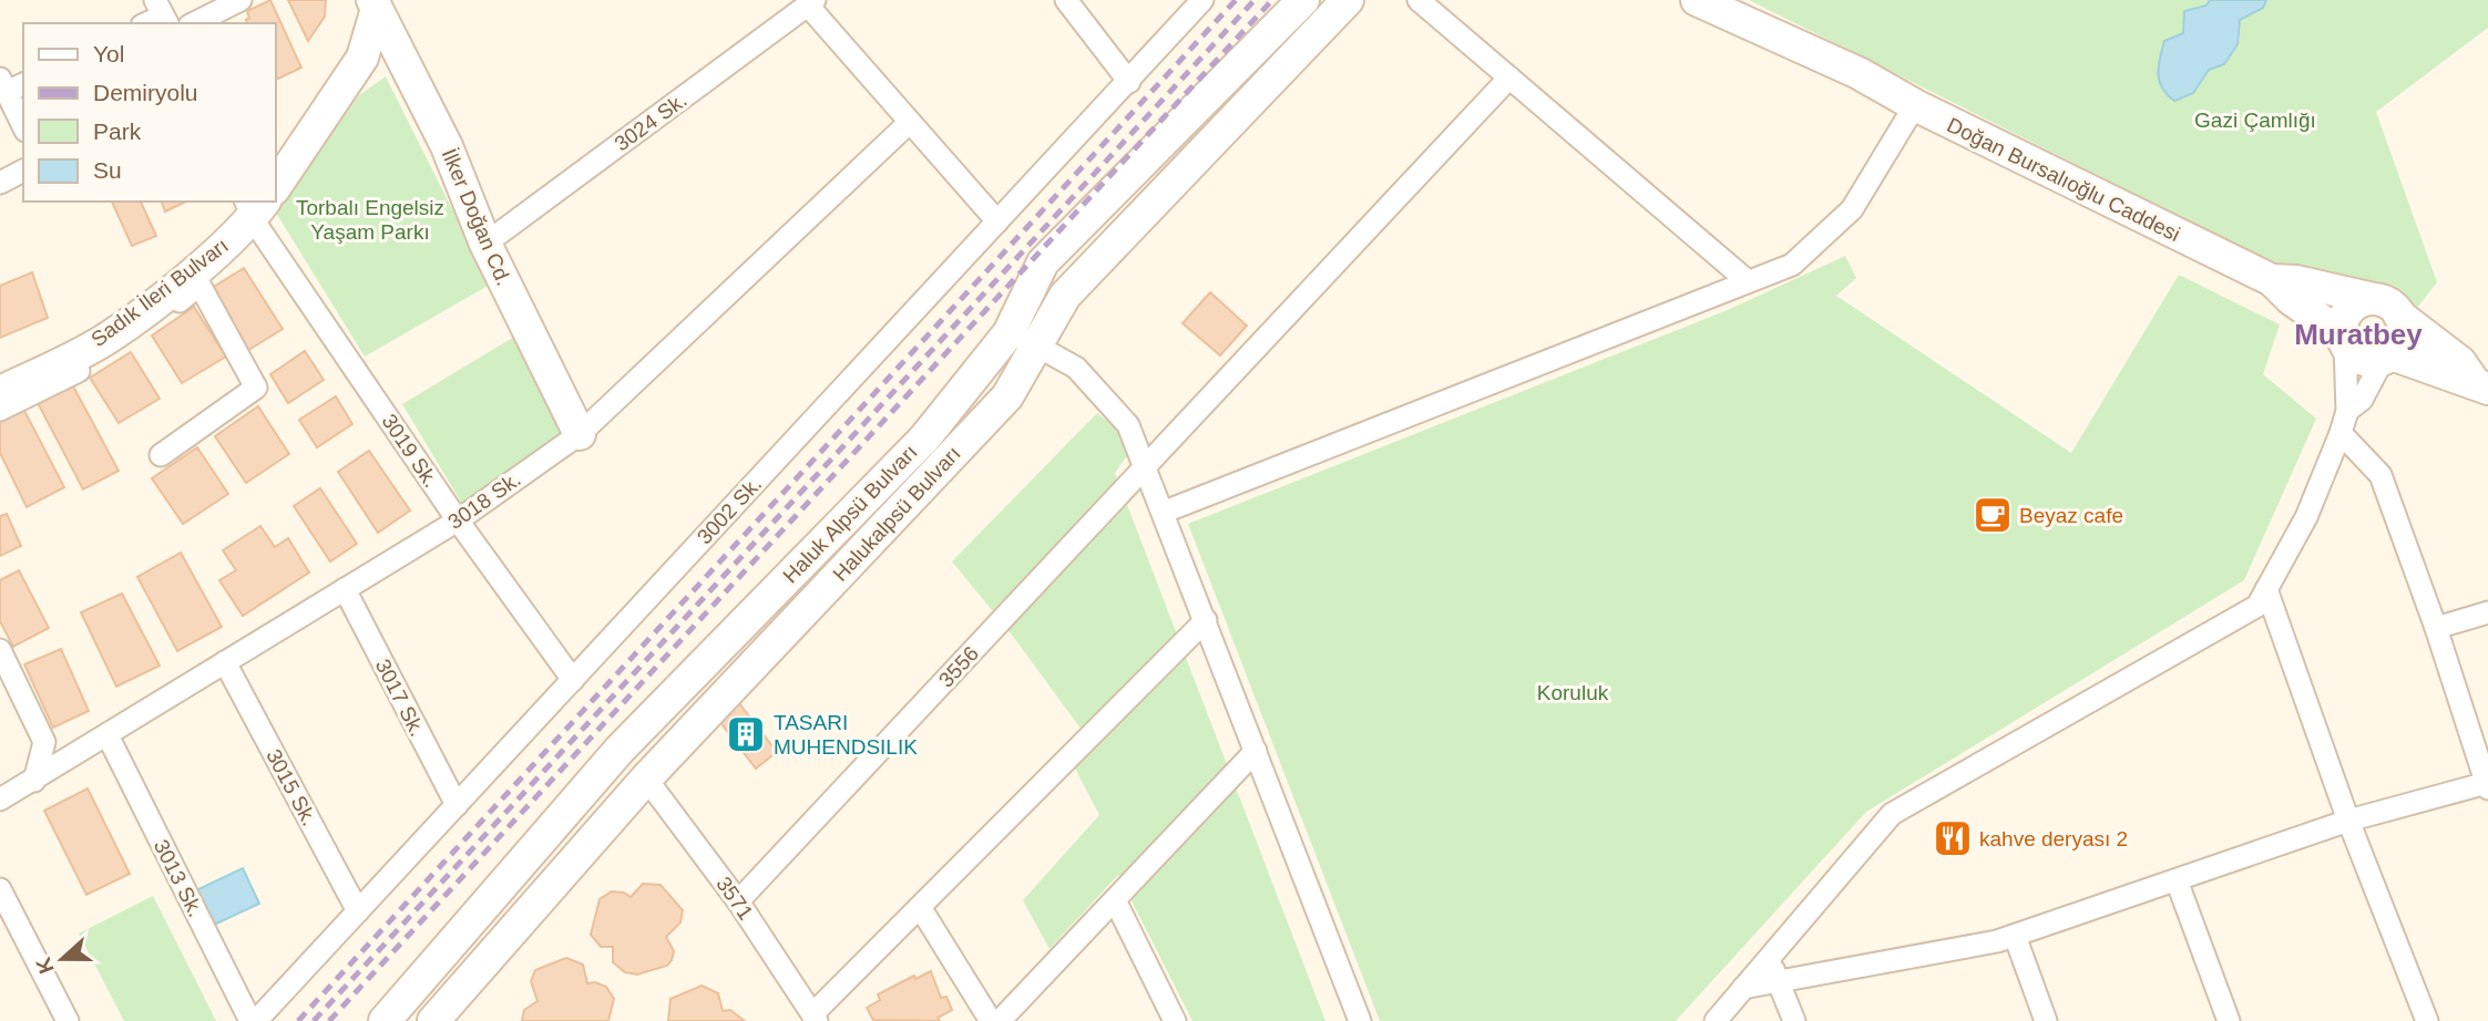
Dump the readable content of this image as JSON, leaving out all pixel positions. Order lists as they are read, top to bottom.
{
  "streets": {
    "main road": [
      "Doğan Bursalıoğlu Caddesi",
      "İlker Doğan Cd.",
      "Sadık İleri Bulvarı",
      "Haluk Alpsü Bulvarı",
      "Halukalpsü Bulvarı"
    ],
    "street": [
      "3024 Sk.",
      "3019 Sk.",
      "3018 Sk.",
      "3002 Sk.",
      "3556",
      "3017 Sk.",
      "3015 Sk.",
      "3013 Sk.",
      "3571"
    ]
  },
  "crossings": [
    ["3024 Sk.", "İlker Doğan Cd."],
    ["İlker Doğan Cd.", "3018 Sk."],
    ["Sadık İleri Bulvarı", "3019 Sk."],
    ["3019 Sk.", "3018 Sk."],
    ["3019 Sk.", "3002 Sk."],
    ["3018 Sk.", "3017 Sk."],
    ["3018 Sk.", "3015 Sk."],
    ["3018 Sk.", "3013 Sk."],
    ["3002 Sk.", "3017 Sk."],
    ["3002 Sk.", "3015 Sk."],
    ["3002 Sk.", "3013 Sk."],
    ["Haluk Alpsü Bulvarı", "Halukalpsü Bulvarı"],
    ["Halukalpsü Bulvarı", "3571"],
    ["3556", "3571"]
  ],
  "districts": ["Muratbey"],
  "parks": ["Gazi Çamlığı", "Torbalı Engelsiz Yaşam Parkı", "Koruluk"],
  "places": {
    "cafe": ["Beyaz cafe"],
    "building": ["TASARI MUHENDSILIK"],
    "restaurant": ["kahve deryası 2"]
  },
  "legend": [
    "Yol",
    "Demiryolu",
    "Park",
    "Su"
  ],
  "north": "left"
}
